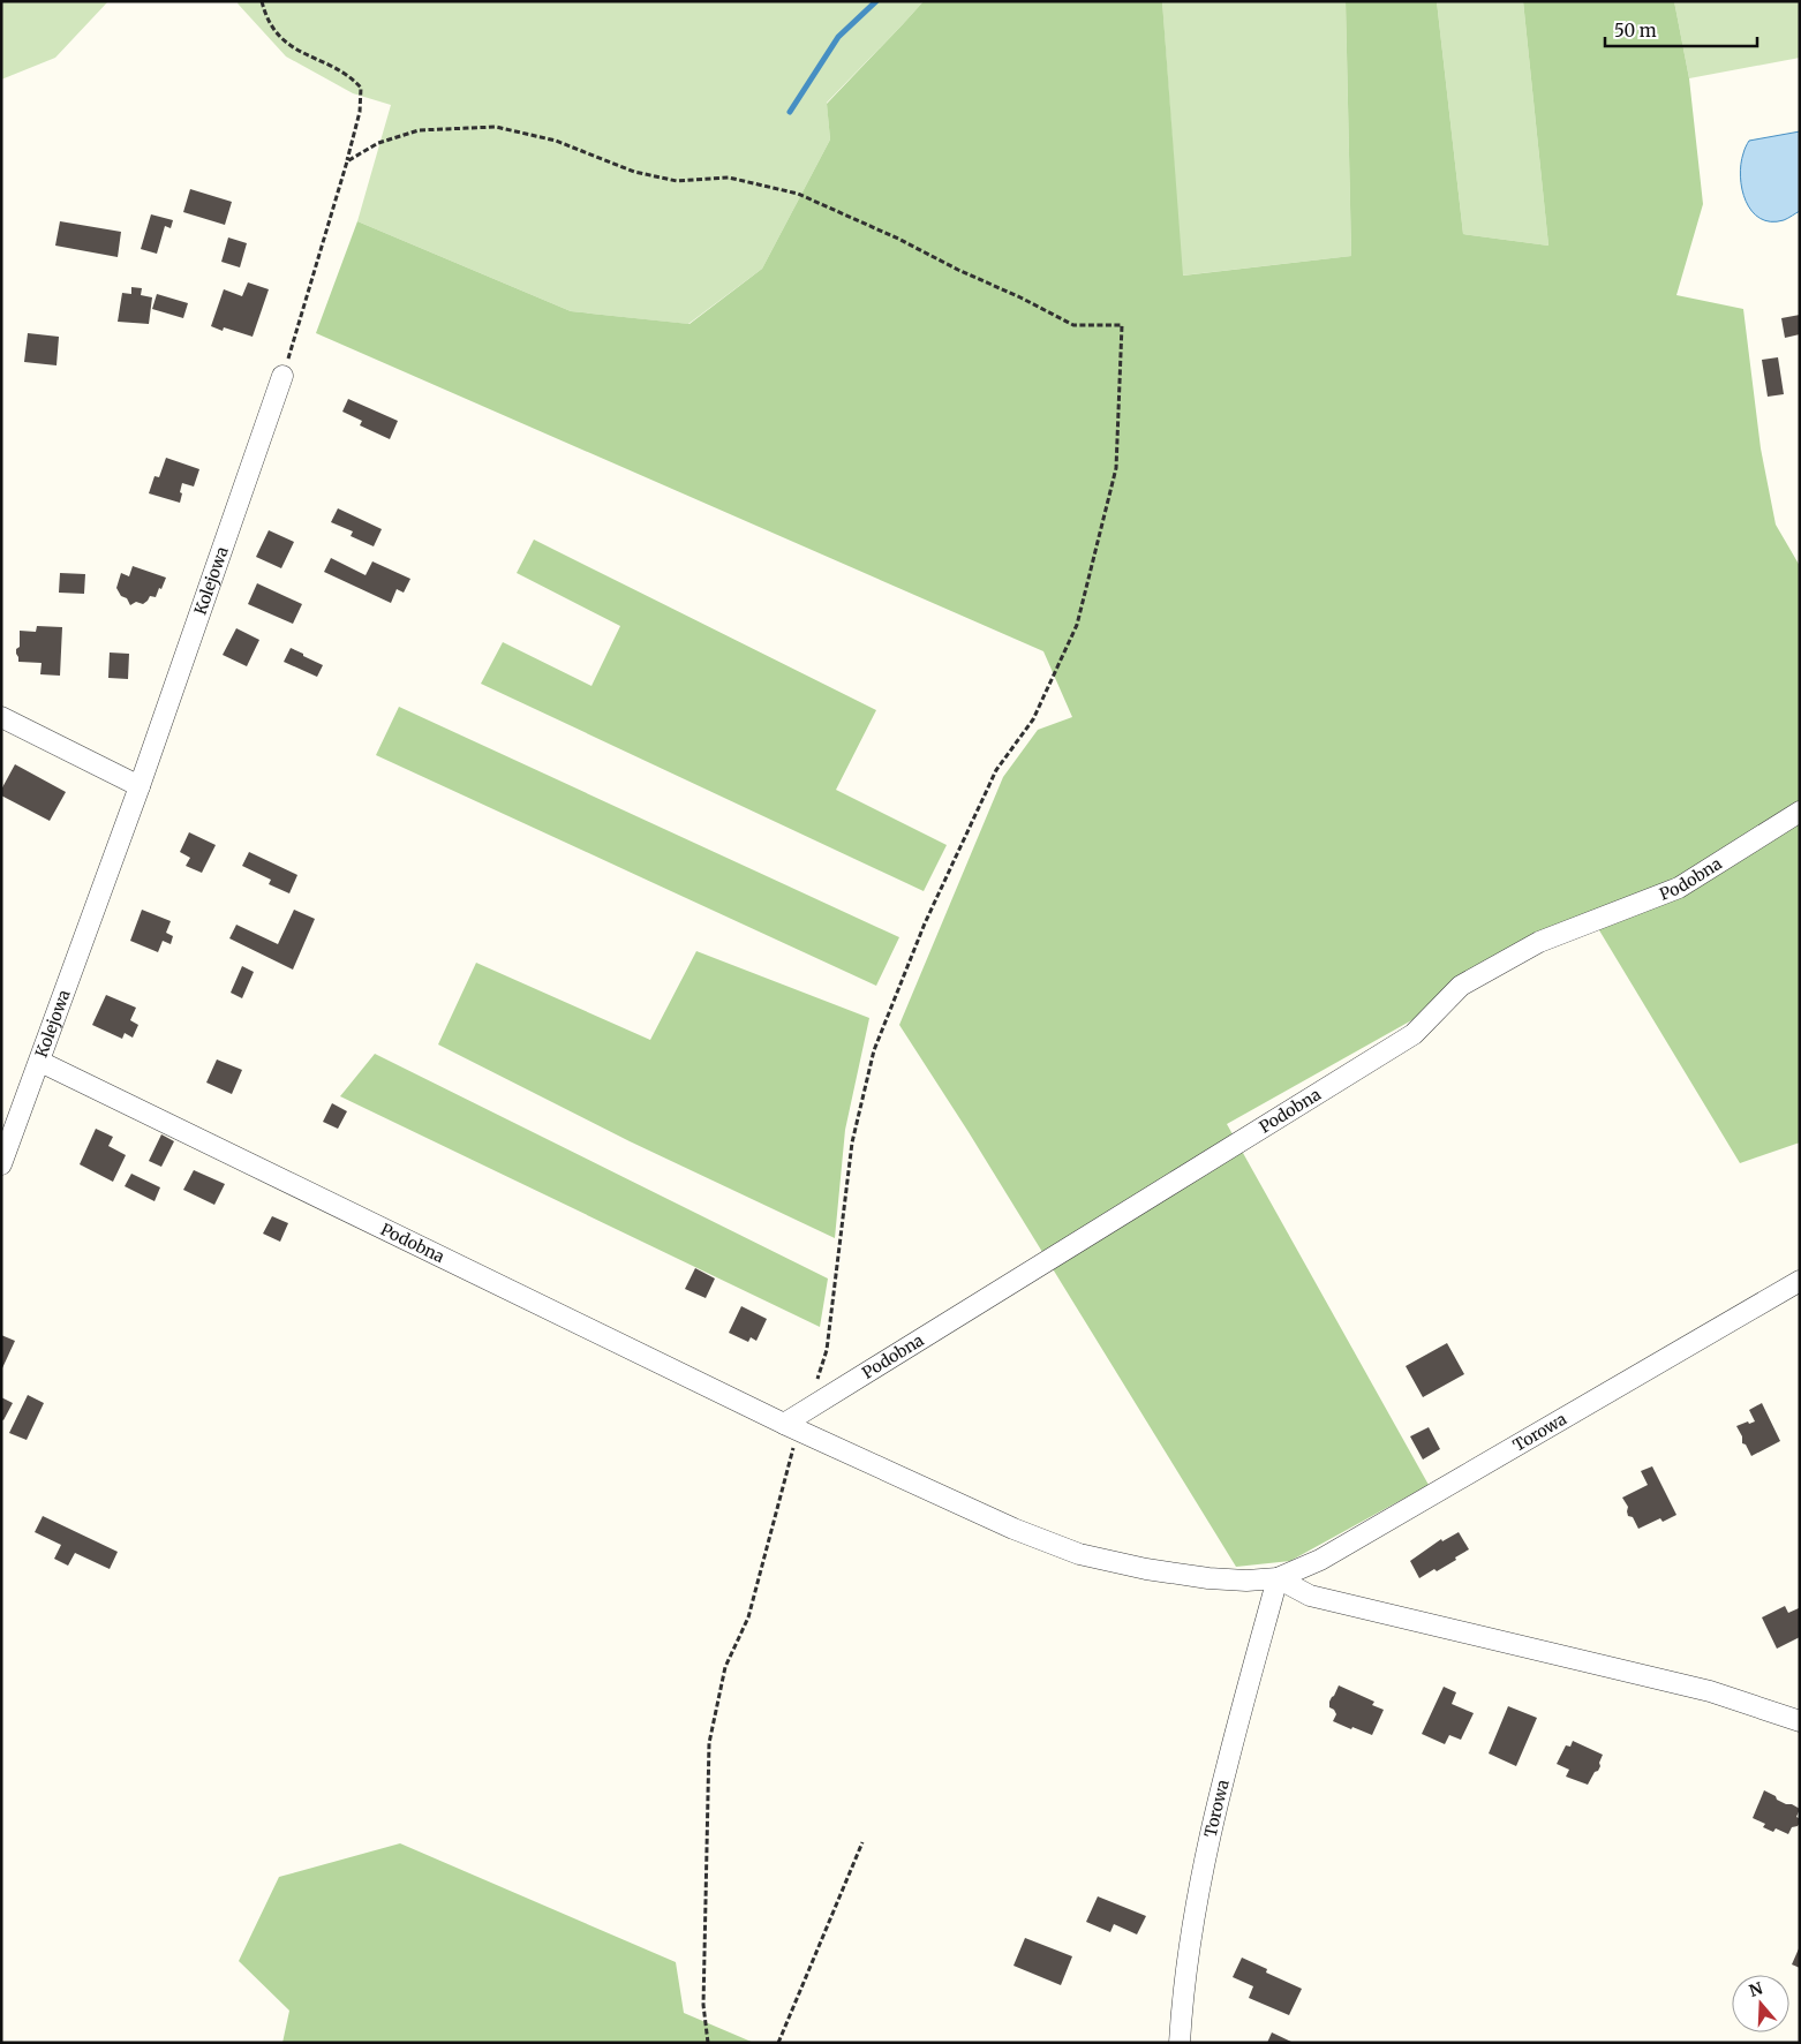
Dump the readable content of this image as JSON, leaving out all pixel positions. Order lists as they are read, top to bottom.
{
  "streets": {
    "street": ["Kolejowa", "Podobna", "Torowa"]
  },
  "crossings": [
    ["Kolejowa", "Podobna"],
    ["Podobna", "Torowa"]
  ],
  "scale_bar": "50 m",
  "north": "top"
}
